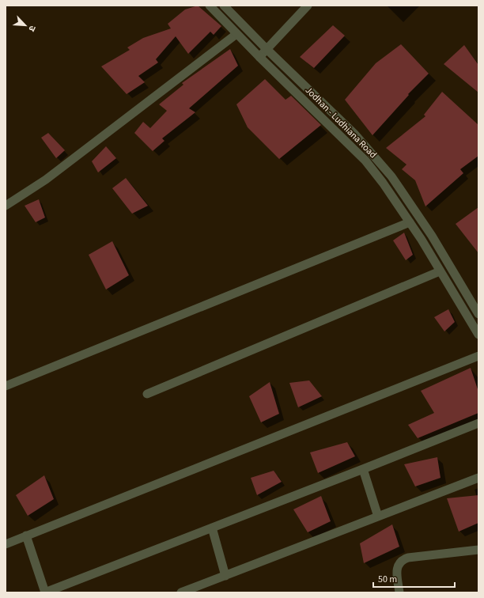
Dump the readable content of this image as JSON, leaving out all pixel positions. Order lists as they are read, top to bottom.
{
  "streets": {
    "street": ["Jodhan - Ludhiana Road"]
  },
  "scale_bar": "50 m",
  "north": "bottom right"
}
